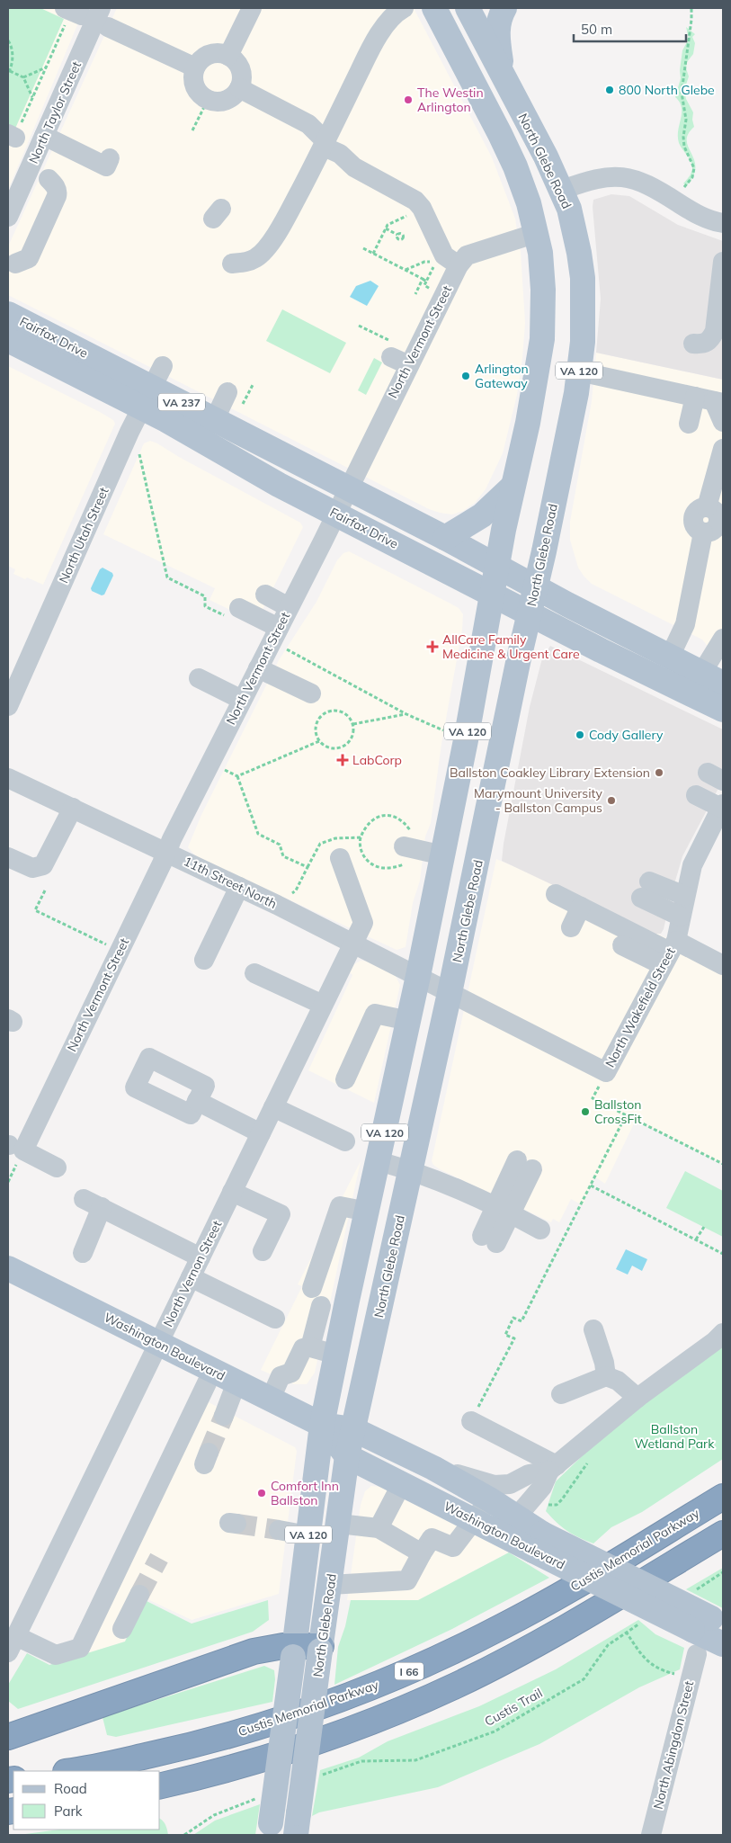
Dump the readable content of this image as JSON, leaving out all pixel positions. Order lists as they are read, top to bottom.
{
  "streets": {
    "highway": ["Custis Memorial Parkway", "I 66"],
    "main road": [
      "North Glebe Road",
      "Fairfax Drive",
      "VA 120",
      "VA 237",
      "Washington Boulevard"
    ],
    "street": [
      "North Taylor Street",
      "North Vermont Street",
      "North Utah Street",
      "11th Street North",
      "North Wakefield Street",
      "North Vernon Street",
      "North Abingdon Street"
    ],
    "path": ["Custis Trail"]
  },
  "crossings": [
    ["North Glebe Road", "Fairfax Drive"],
    ["North Glebe Road", "11th Street North"],
    ["North Glebe Road", "North Wakefield Street"],
    ["North Glebe Road", "Washington Boulevard"],
    ["Fairfax Drive", "North Vermont Street"],
    ["Fairfax Drive", "VA 120"],
    ["Fairfax Drive", "North Utah Street"],
    ["North Vermont Street", "VA 120"],
    ["North Vermont Street", "11th Street North"],
    ["VA 120", "11th Street North"],
    ["VA 120", "Washington Boulevard"],
    ["11th Street North", "North Wakefield Street"],
    ["11th Street North", "North Vernon Street"],
    ["North Vernon Street", "Washington Boulevard"]
  ],
  "parks": ["Ballston Wetland Park"],
  "places": {
    "other": [
      "800 North Glebe",
      "The Westin Arlington",
      "Arlington Gateway",
      "Cody Gallery",
      "Ballston Coakley Library Extension",
      "Marymount University - Ballston Campus",
      "Ballston CrossFit",
      "Comfort Inn Ballston"
    ],
    "health": ["AllCare Family Medicine & Urgent Care", "LabCorp"]
  },
  "legend": ["Road", "Park"],
  "scale_bar": "50 m"
}
